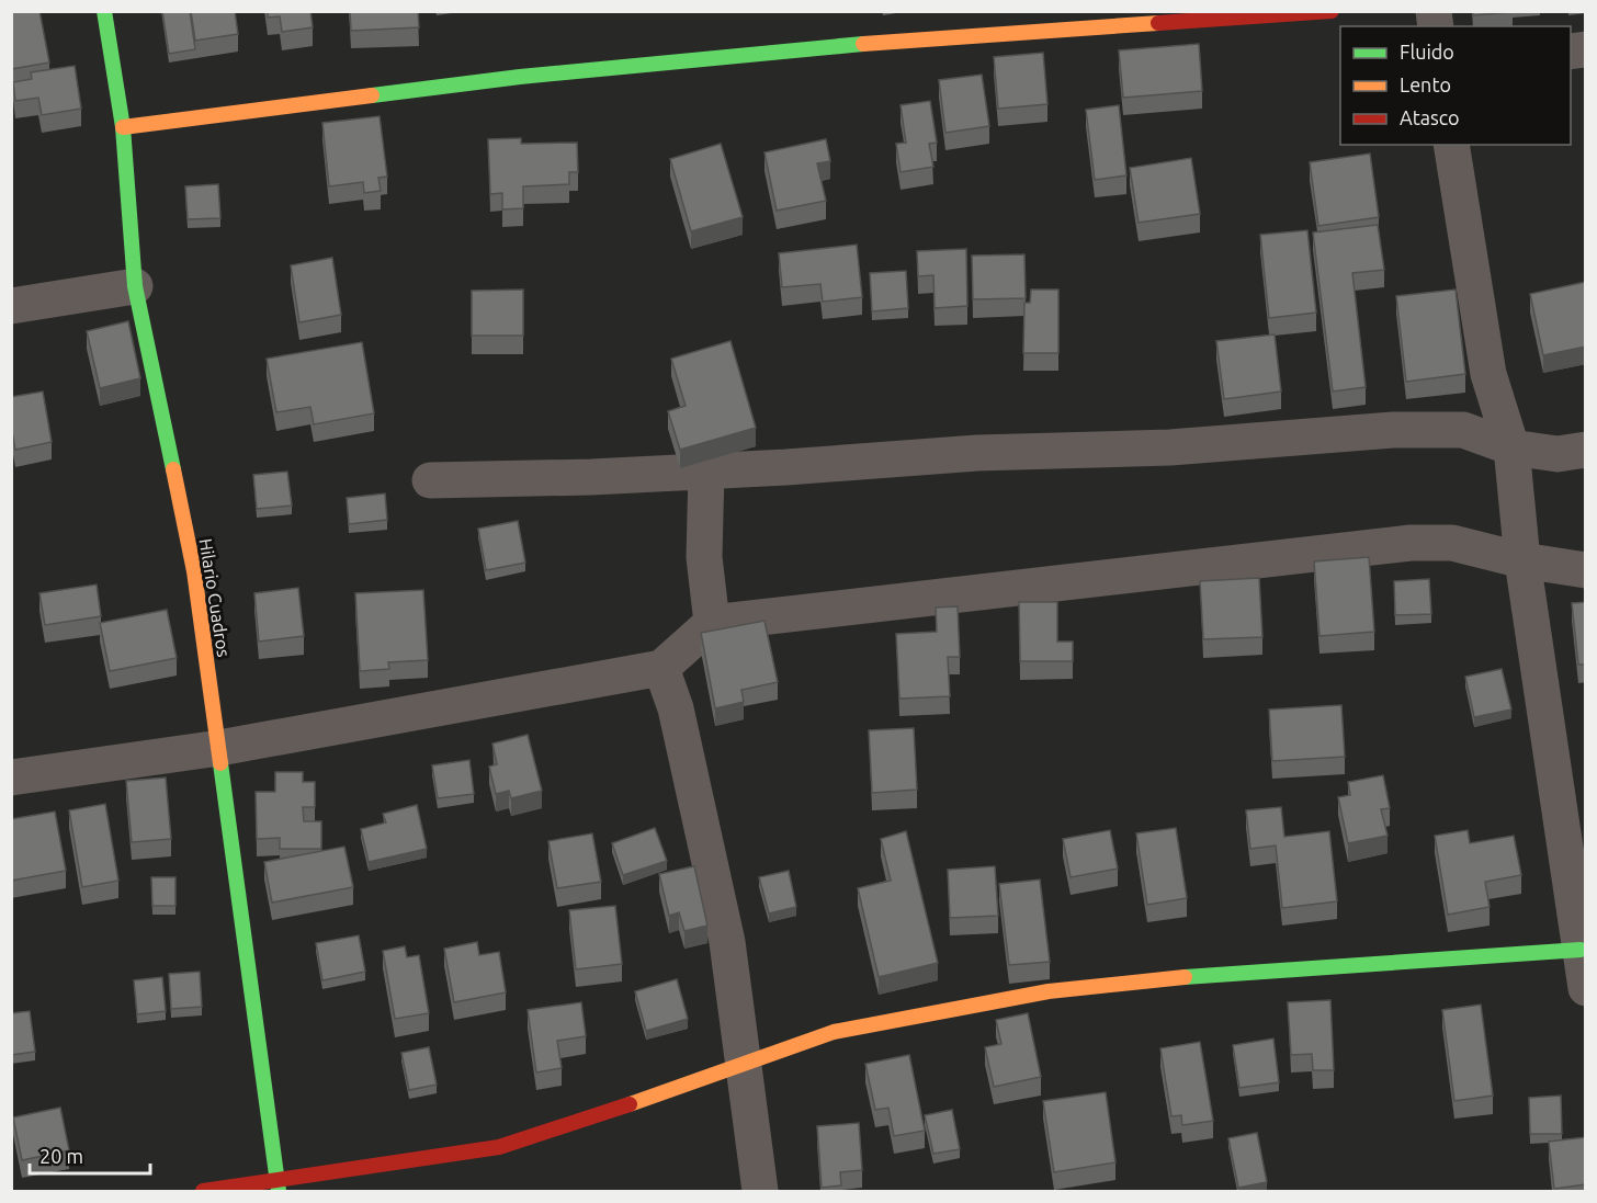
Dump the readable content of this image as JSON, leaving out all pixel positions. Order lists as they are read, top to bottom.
{
  "streets": {
    "street": ["Hilario Cuadros"]
  },
  "legend": ["Fluido", "Lento", "Atasco"],
  "scale_bar": "20 m"
}
